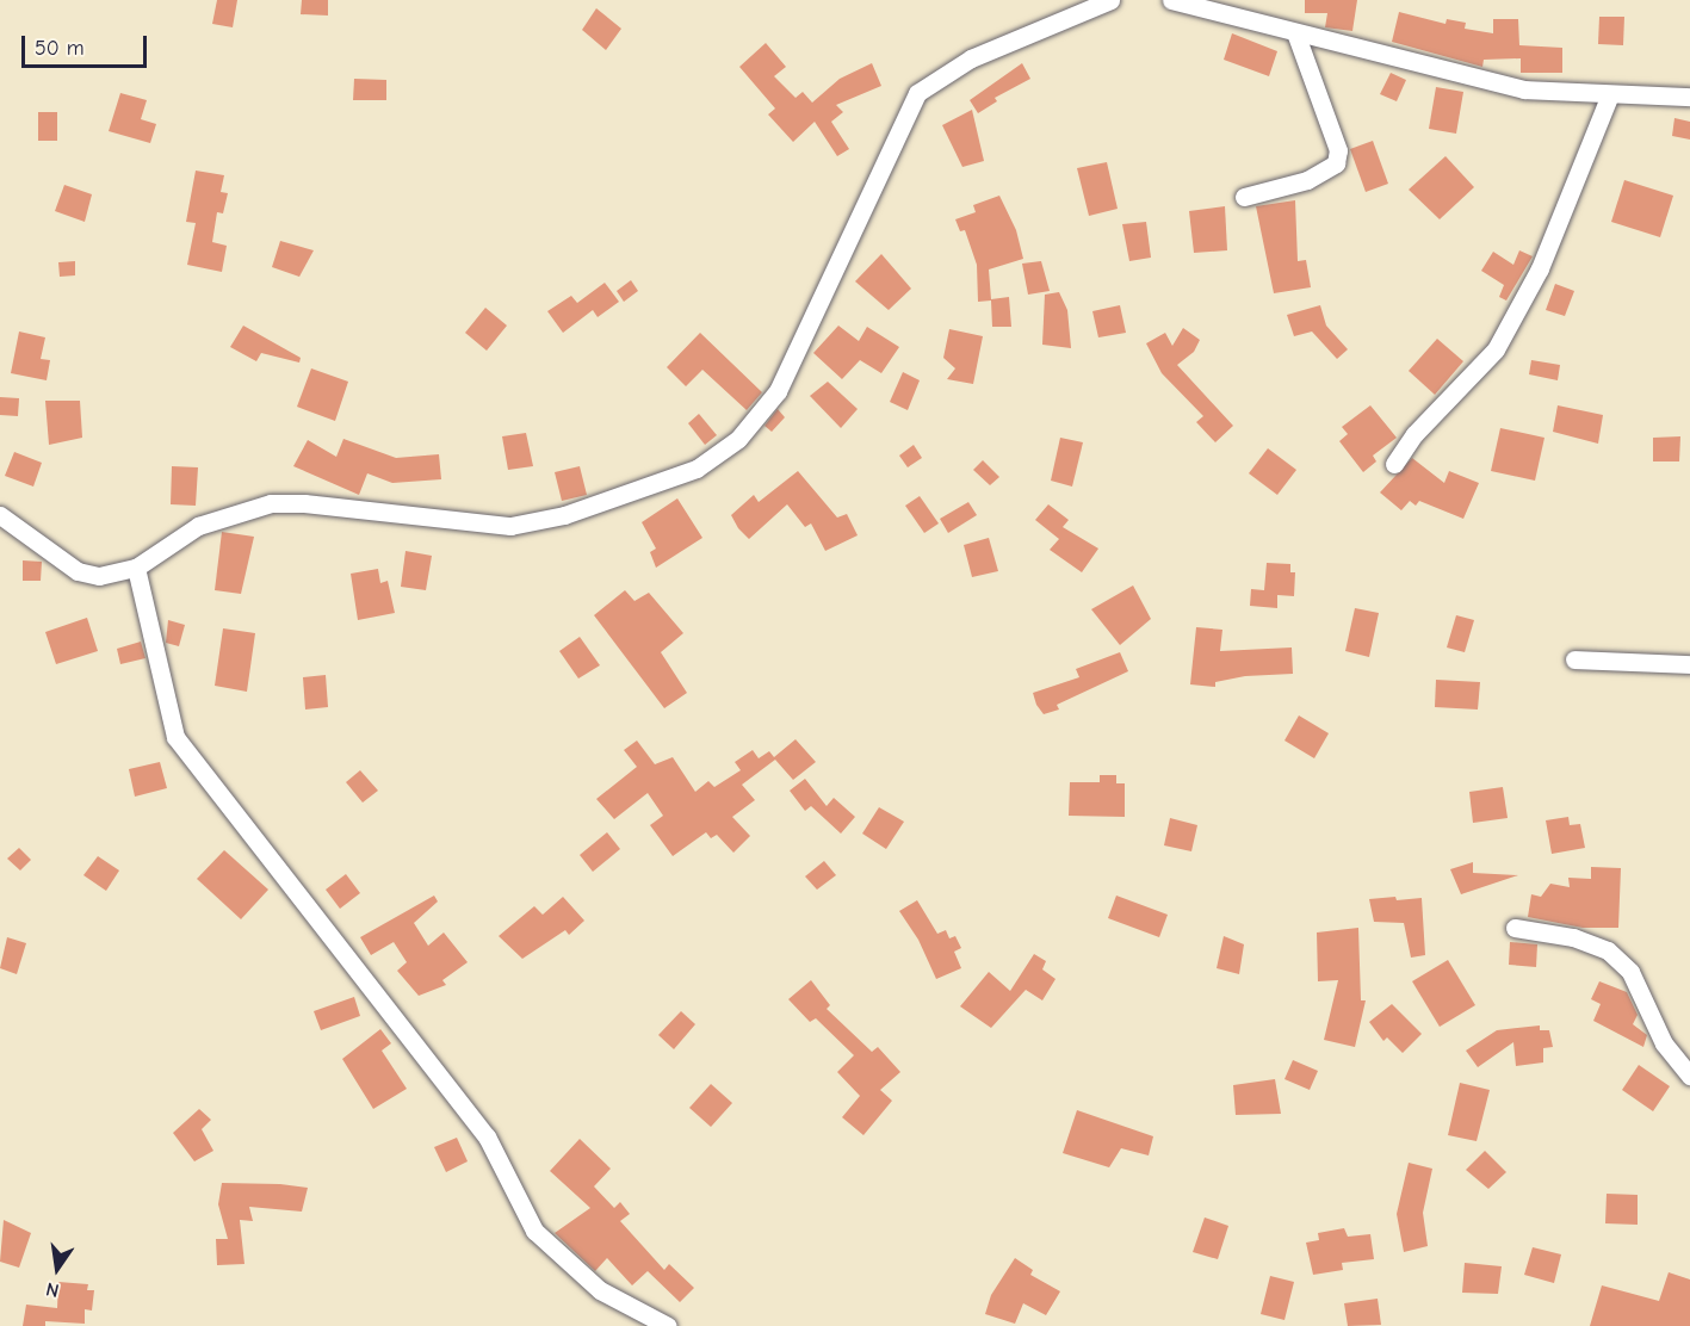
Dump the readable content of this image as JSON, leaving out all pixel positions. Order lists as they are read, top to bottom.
{
  "scale_bar": "50 m",
  "north": "bottom"
}
